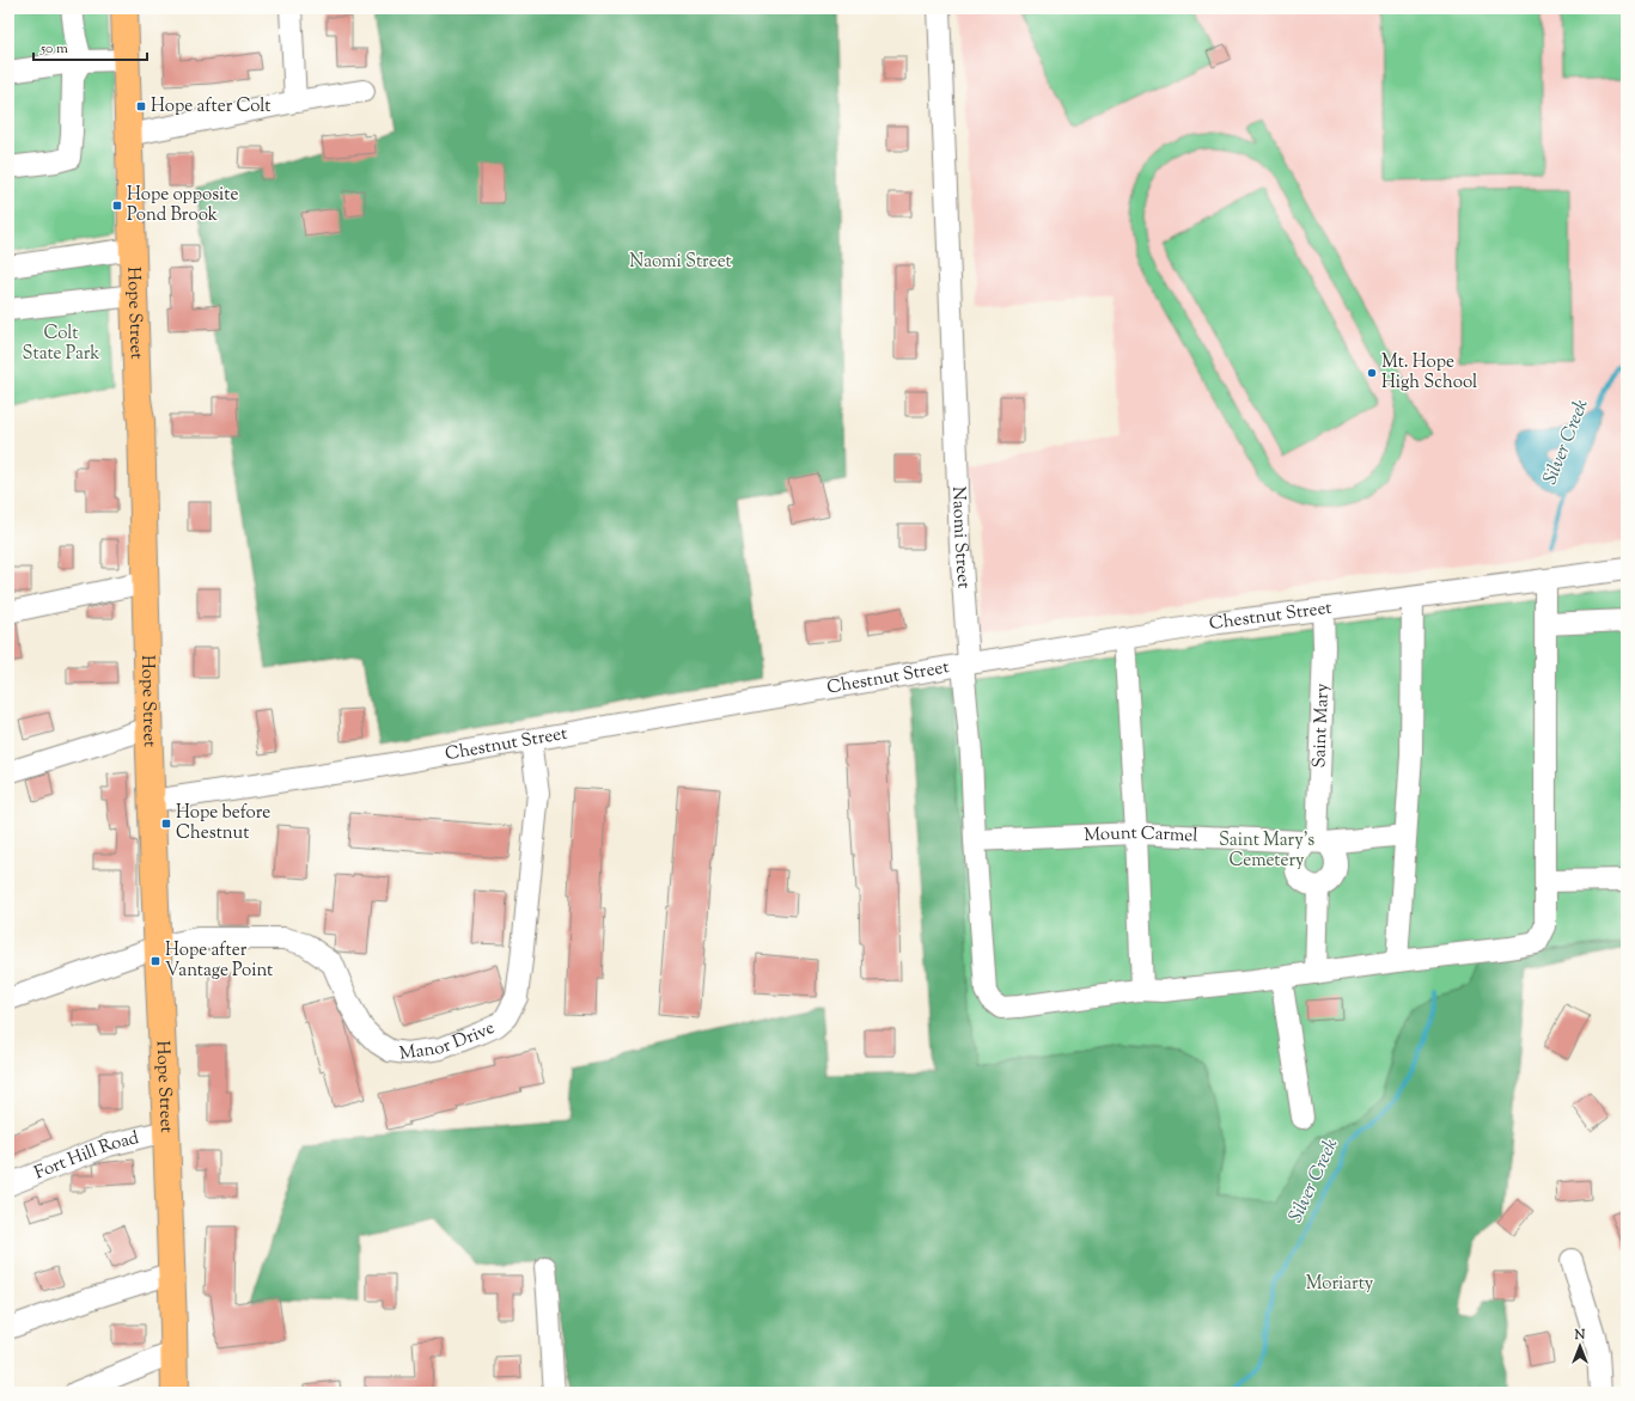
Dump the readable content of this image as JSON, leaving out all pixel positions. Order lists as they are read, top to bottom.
{
  "streets": {
    "main road": ["Hope Street"],
    "street": [
      "Naomi Street",
      "Chestnut Street",
      "Saint Mary",
      "Mount Carmel",
      "Manor Drive",
      "Fort Hill Road"
    ]
  },
  "crossings": [
    ["Hope Street", "Chestnut Street"],
    ["Hope Street", "Manor Drive"],
    ["Hope Street", "Fort Hill Road"],
    ["Naomi Street", "Chestnut Street"],
    ["Naomi Street", "Mount Carmel"],
    ["Chestnut Street", "Saint Mary"],
    ["Chestnut Street", "Manor Drive"],
    ["Saint Mary", "Mount Carmel"]
  ],
  "water": ["Silver Creek"],
  "parks": [
    "Naomi Street",
    "Colt State Park",
    "Saint Mary's Cemetery",
    "Moriarty"
  ],
  "places": {
    "transit": [
      "Hope after Colt",
      "Hope opposite Pond Brook",
      "Hope before Chestnut",
      "Hope after Vantage Point"
    ],
    "other": ["Mt. Hope High School"]
  },
  "scale_bar": "50 m",
  "north": "top"
}
